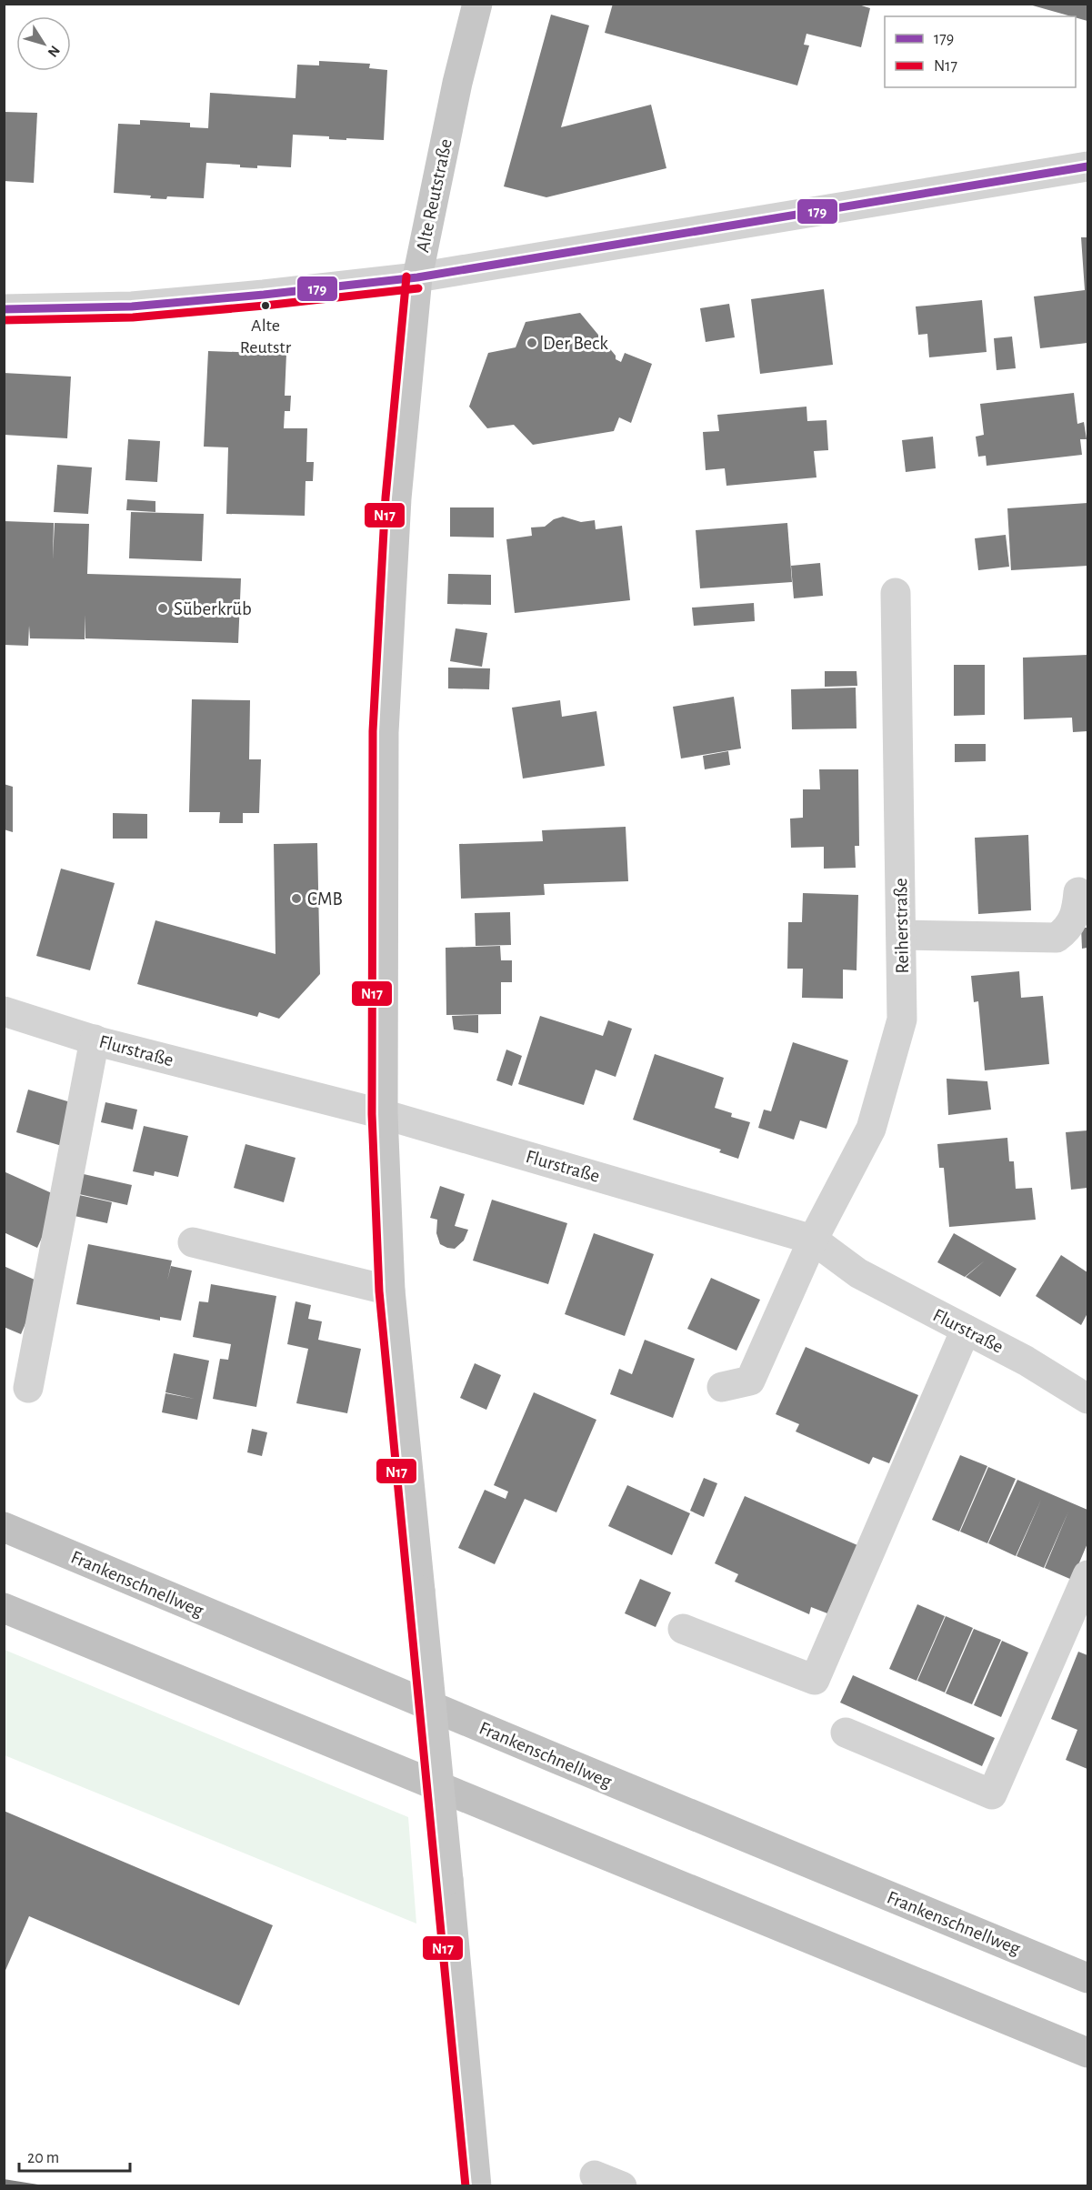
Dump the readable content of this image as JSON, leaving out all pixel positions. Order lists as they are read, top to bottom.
{
  "streets": {
    "highway": ["Frankenschnellweg"],
    "main road": ["Alte Reutstraße"],
    "street": ["Reiherstraße", "Flurstraße"]
  },
  "crossings": [
    ["Alte Reutstraße", "Flurstraße"],
    ["Reiherstraße", "Flurstraße"]
  ],
  "places": [
    "Alte Reutstr",
    "Der Beck",
    "Süberkrüb",
    "CMB"
  ],
  "lines": ["transit line 179", "transit line N17"],
  "legend": ["179", "N17"],
  "scale_bar": "20 m",
  "north": "bottom right"
}
